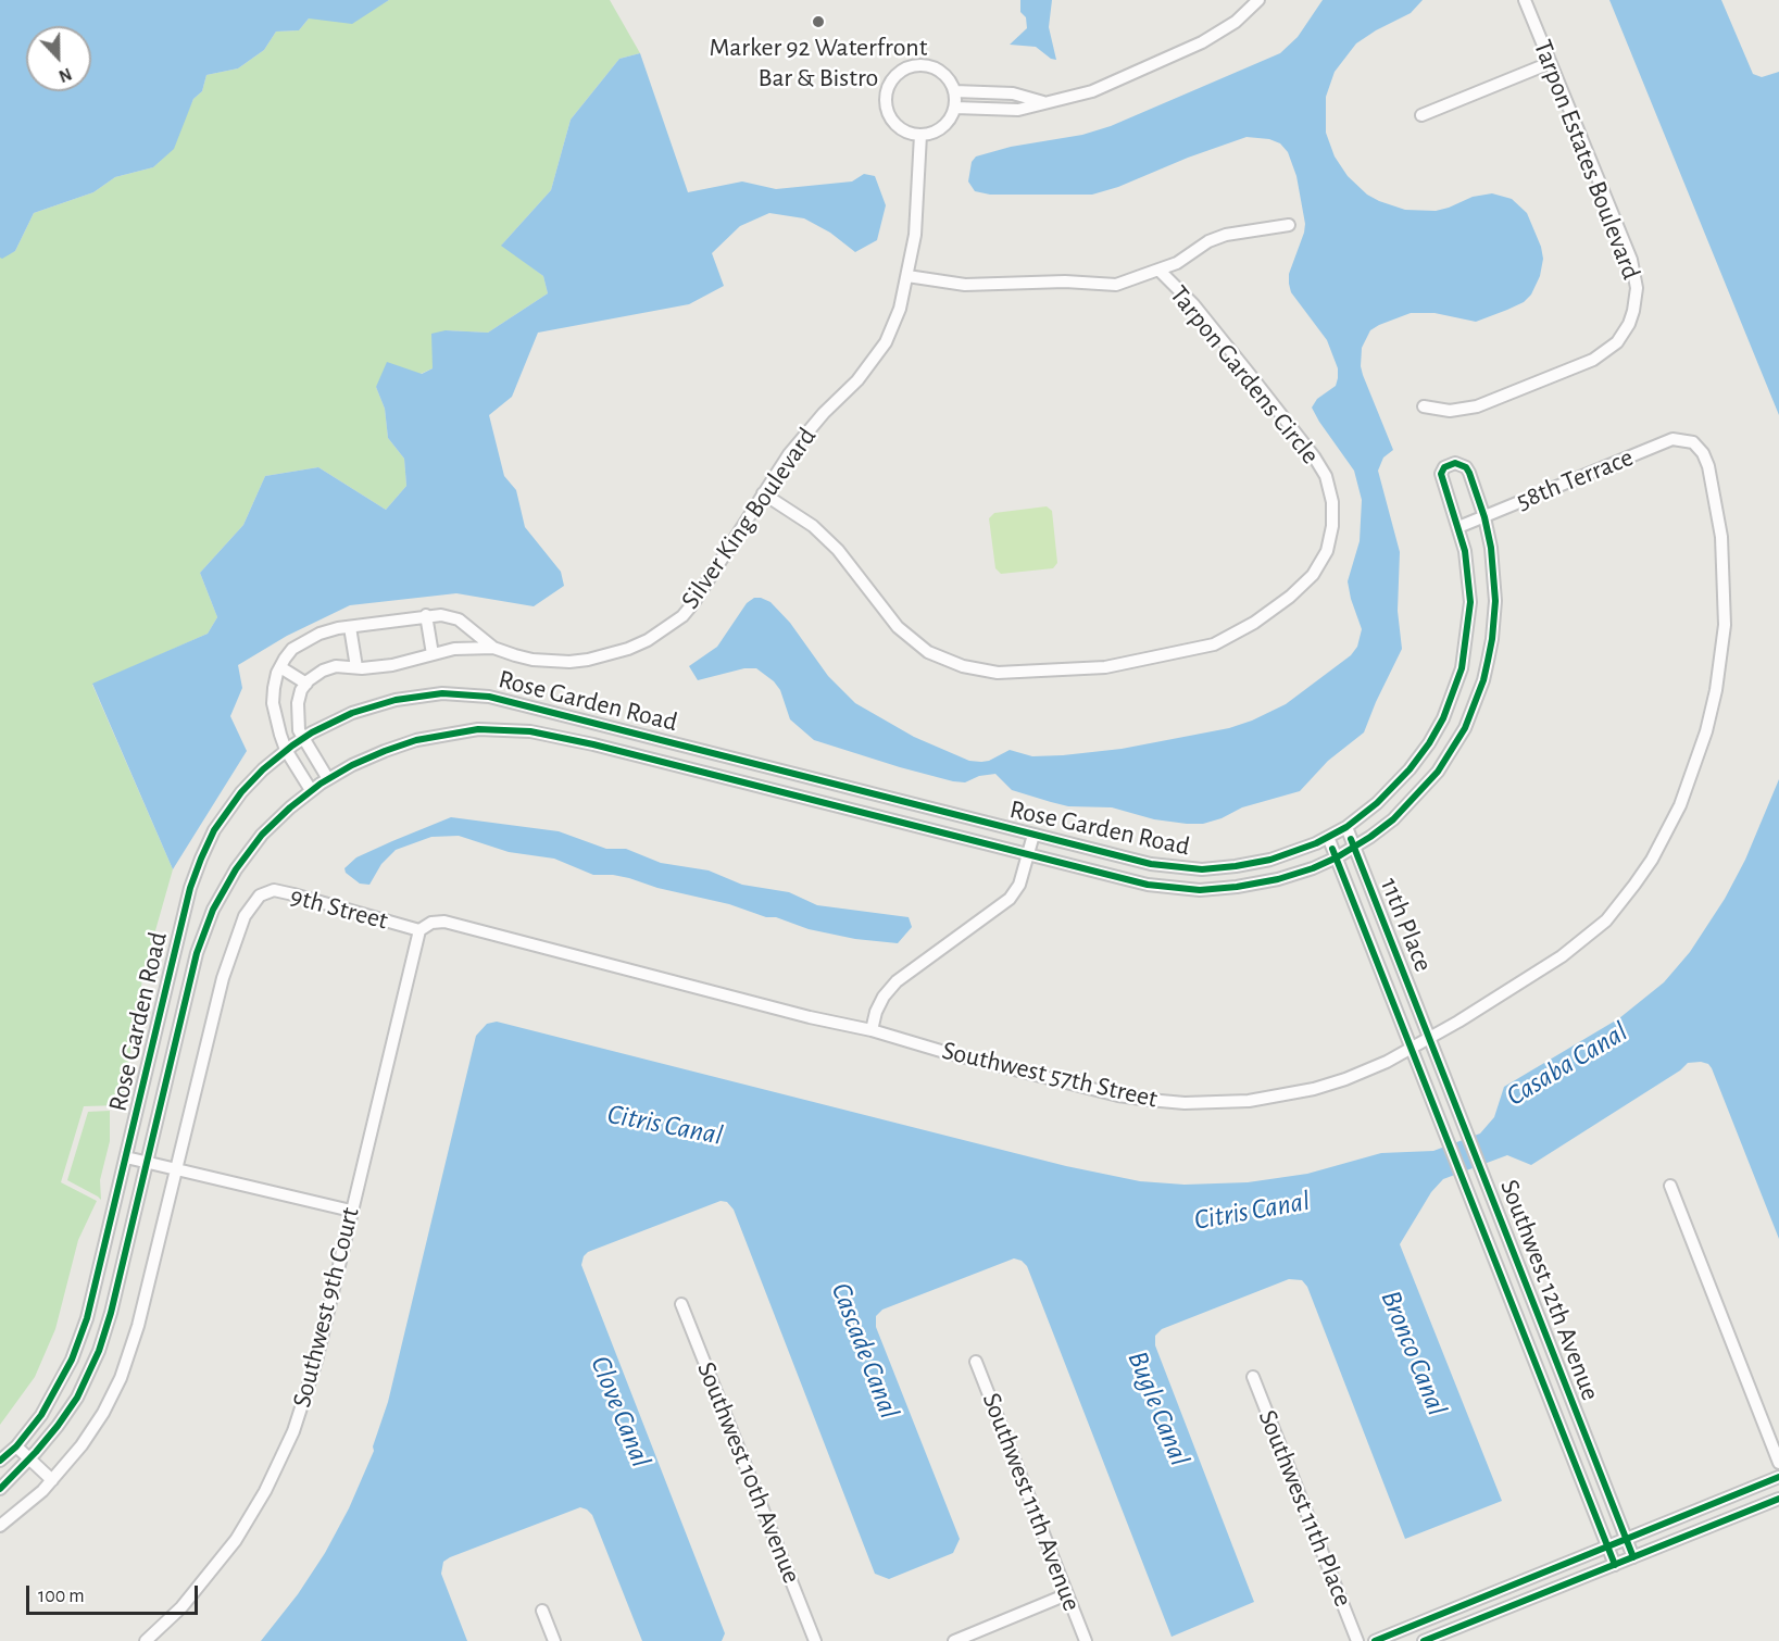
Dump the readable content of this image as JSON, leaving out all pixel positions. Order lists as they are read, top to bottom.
{
  "streets": {
    "street": [
      "Tarpon Estates Boulevard",
      "Tarpon Gardens Circle",
      "58th Terrace",
      "Silver King Boulevard",
      "Rose Garden Road",
      "9th Street",
      "11th Place",
      "Southwest 57th Street",
      "Southwest 12th Avenue",
      "Southwest 9th Court",
      "Southwest 10th Avenue",
      "Southwest 11th Avenue",
      "Southwest 11th Place"
    ]
  },
  "crossings": [
    ["Tarpon Gardens Circle", "Silver King Boulevard"],
    ["58th Terrace", "Rose Garden Road"],
    ["58th Terrace", "Southwest 57th Street"],
    ["Silver King Boulevard", "Rose Garden Road"],
    ["Rose Garden Road", "11th Place"],
    ["9th Street", "Southwest 57th Street"],
    ["9th Street", "Southwest 9th Court"],
    ["11th Place", "Southwest 57th Street"],
    ["11th Place", "Southwest 12th Avenue"],
    ["Southwest 57th Street", "Southwest 12th Avenue"],
    ["Southwest 57th Street", "Southwest 9th Court"]
  ],
  "water": [
    "Casaba Canal",
    "Citris Canal",
    "Cascade Canal",
    "Bronco Canal",
    "Bugle Canal",
    "Clove Canal"
  ],
  "places": ["Marker 92 Waterfront Bar & Bistro"],
  "scale_bar": "100 m",
  "north": "bottom"
}
